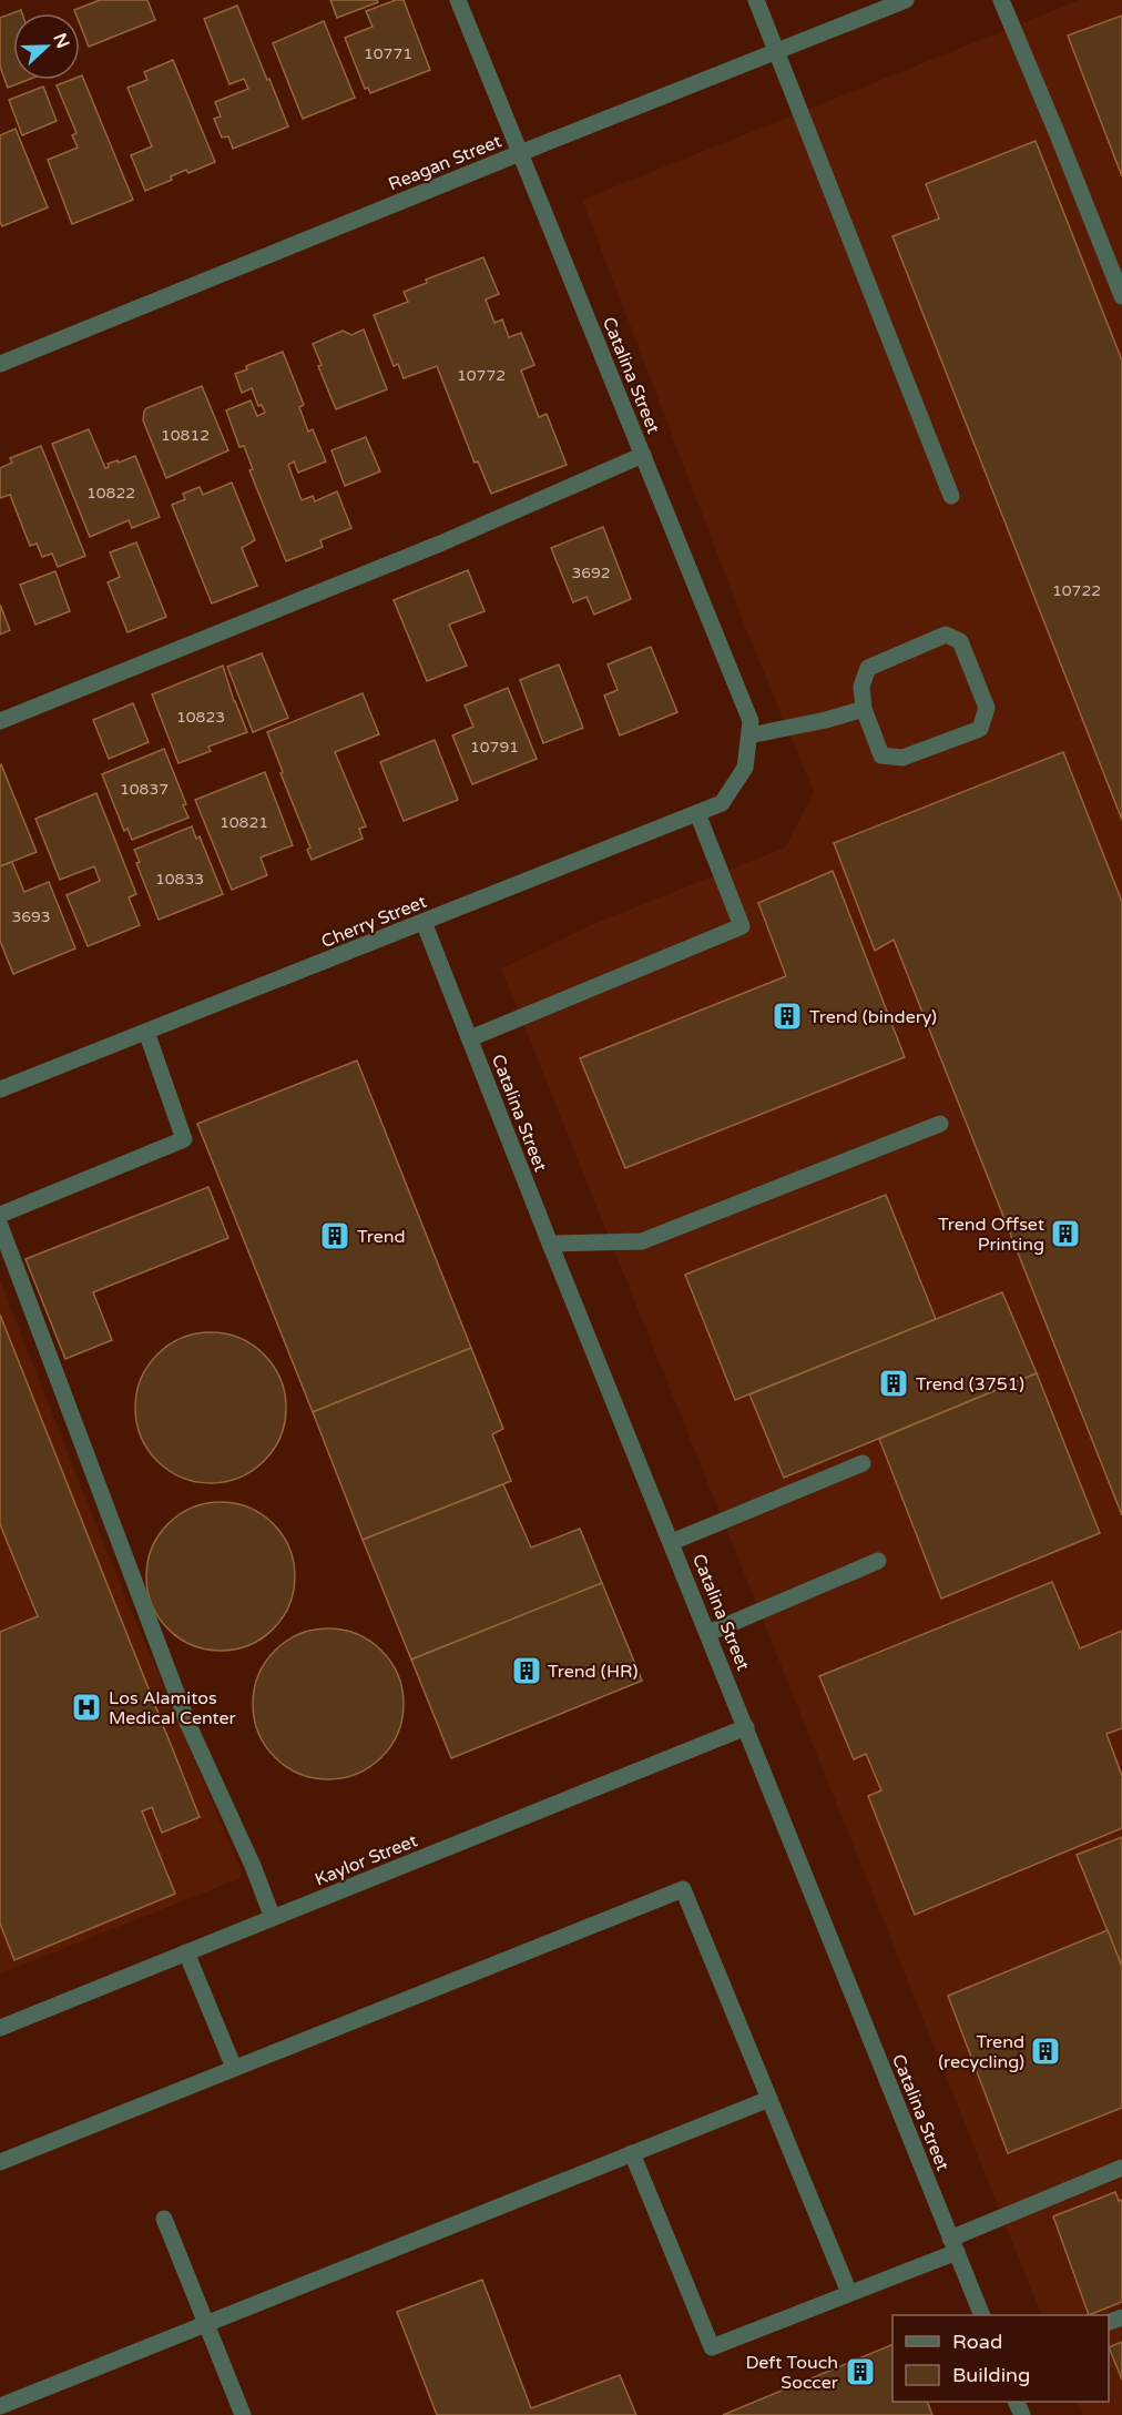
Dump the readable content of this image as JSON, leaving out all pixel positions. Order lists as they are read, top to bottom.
{
  "streets": {
    "street": [
      "Reagan Street",
      "Catalina Street",
      "Cherry Street",
      "Kaylor Street"
    ]
  },
  "crossings": [
    ["Reagan Street", "Catalina Street"],
    ["Catalina Street", "Cherry Street"],
    ["Catalina Street", "Kaylor Street"]
  ],
  "places": {
    "building": [
      "Trend (bindery)",
      "Trend Offset Printing",
      "Trend",
      "Trend (3751)",
      "Trend (HR)",
      "Trend (recycling)",
      "Deft Touch Soccer"
    ],
    "hospital": ["Los Alamitos Medical Center"]
  },
  "house_numbers": [
    "10771",
    "10772",
    "10812",
    "10822",
    "3692",
    "10722",
    "10823",
    "10791",
    "10837",
    "10821",
    "10833",
    "3693"
  ],
  "legend": ["Road", "Building"],
  "north": "right"
}
